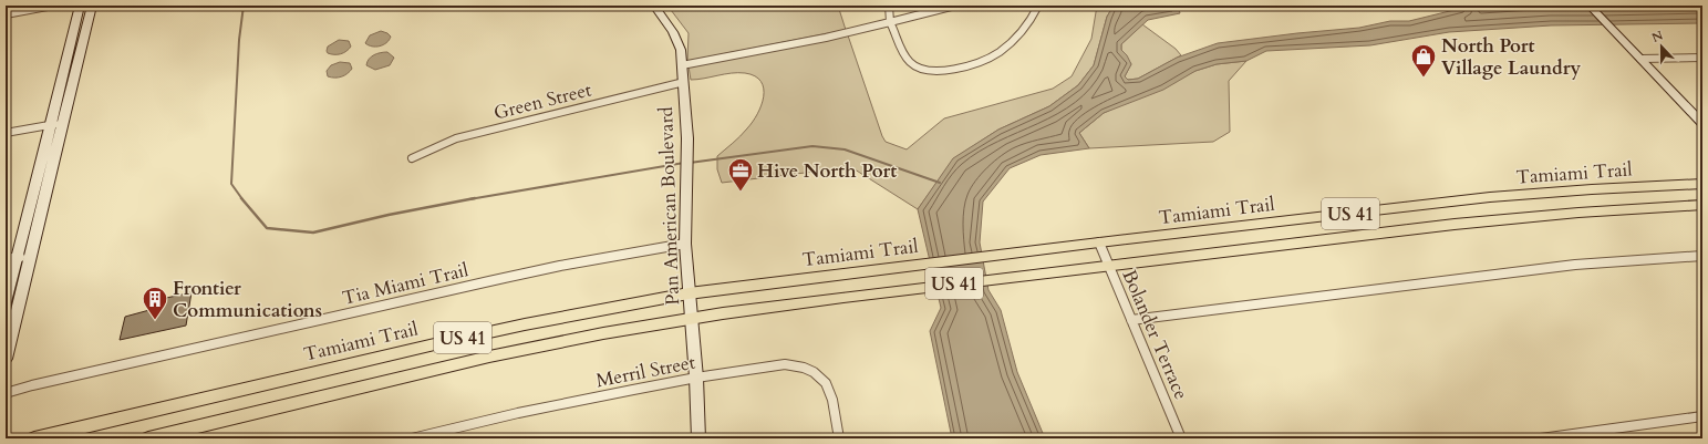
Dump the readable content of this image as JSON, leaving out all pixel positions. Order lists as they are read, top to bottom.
{
  "streets": {
    "main road": ["Tamiami Trail", "US 41"],
    "street": [
      "Green Street",
      "Pan American Boulevard",
      "Tia Miami Trail",
      "Bolander Terrace",
      "Merril Street"
    ]
  },
  "crossings": [
    ["Green Street", "Pan American Boulevard"],
    ["Tamiami Trail", "Pan American Boulevard"],
    ["Tamiami Trail", "Bolander Terrace"],
    ["Pan American Boulevard", "Tia Miami Trail"],
    ["Pan American Boulevard", "Merril Street"]
  ],
  "places": {
    "shop": ["North Port Village Laundry"],
    "office": ["Hive North Port"],
    "building": ["Frontier Communications"]
  },
  "north": "top"
}
